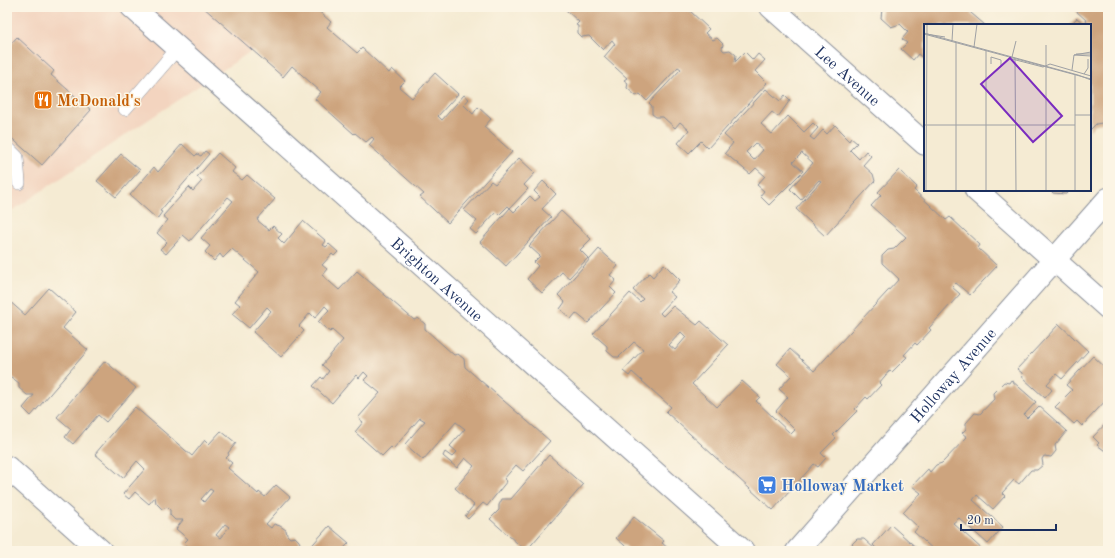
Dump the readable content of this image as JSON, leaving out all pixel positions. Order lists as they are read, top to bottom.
{
  "streets": {
    "street": ["Lee Avenue", "Brighton Avenue", "Holloway Avenue"]
  },
  "places": {
    "restaurant": ["McDonald's"],
    "supermarket": ["Holloway Market"]
  },
  "scale_bar": "20 m"
}
